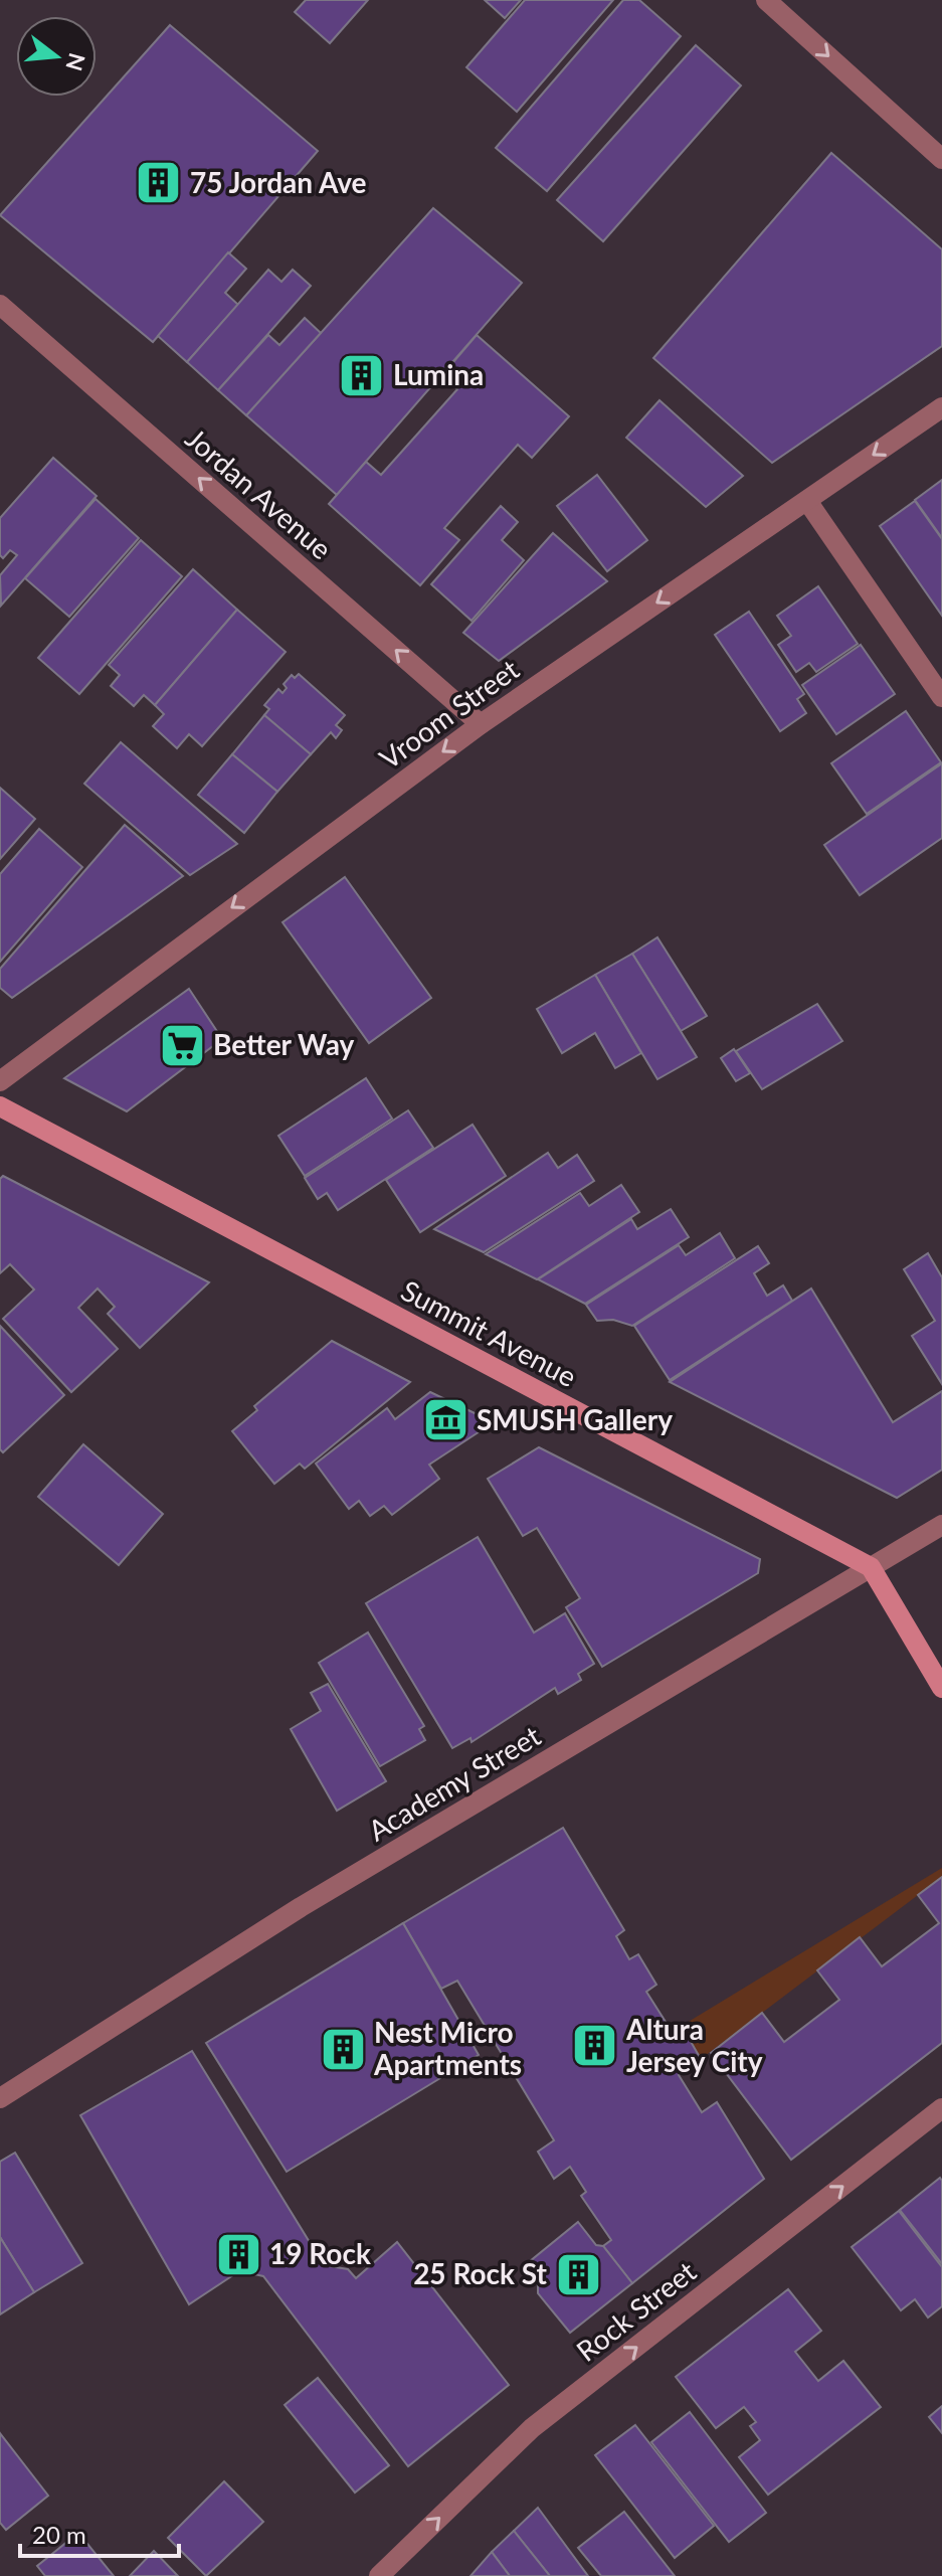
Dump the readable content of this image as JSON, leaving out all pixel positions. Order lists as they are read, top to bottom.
{
  "streets": {
    "main road": ["Summit Avenue"],
    "street": [
      "Jordan Avenue",
      "Vroom Street",
      "Academy Street",
      "Rock Street"
    ]
  },
  "crossings": [
    ["Jordan Avenue", "Vroom Street"],
    ["Summit Avenue", "Academy Street"]
  ],
  "one_way": ["Jordan Avenue", "Vroom Street", "Rock Street"],
  "places": {
    "building": [
      "75 Jordan Ave",
      "Lumina",
      "Altura Jersey City",
      "Nest Micro Apartments",
      "19 Rock",
      "25 Rock St"
    ],
    "supermarket": ["Better Way"],
    "museum": ["SMUSH Gallery"]
  },
  "scale_bar": "20 m",
  "north": "right"
}
